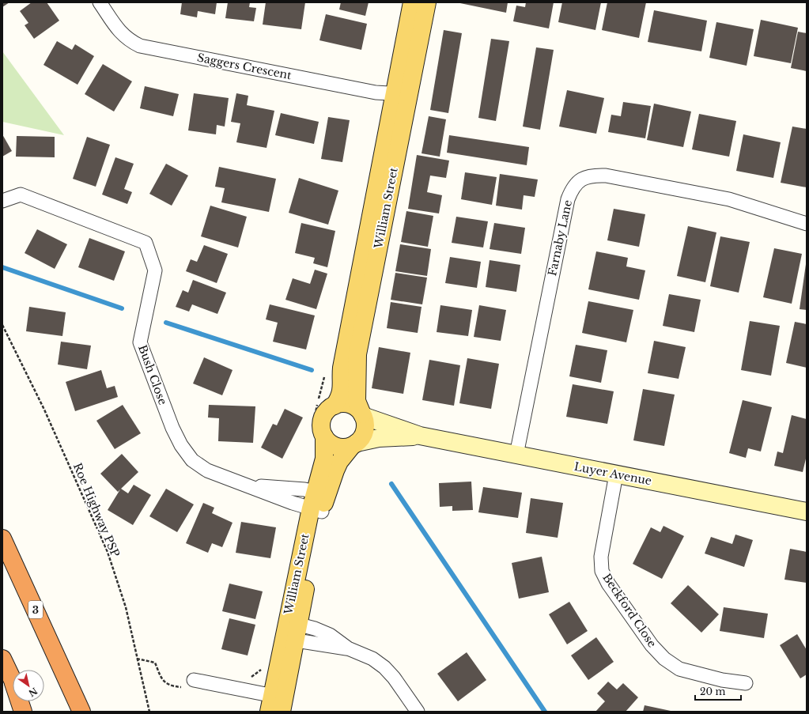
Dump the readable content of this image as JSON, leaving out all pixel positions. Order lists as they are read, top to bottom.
{
  "streets": {
    "highway": ["3"],
    "main road": ["William Street"],
    "street": [
      "Saggers Crescent",
      "Farnaby Lane",
      "Bush Close",
      "Luyer Avenue",
      "Beckford Close"
    ],
    "path": ["Roe Highway PSP"]
  },
  "crossings": [
    ["Saggers Crescent", "William Street"],
    ["William Street", "Bush Close"],
    ["William Street", "Luyer Avenue"],
    ["Farnaby Lane", "Luyer Avenue"],
    ["Luyer Avenue", "Beckford Close"]
  ],
  "scale_bar": "20 m",
  "north": "bottom right"
}
